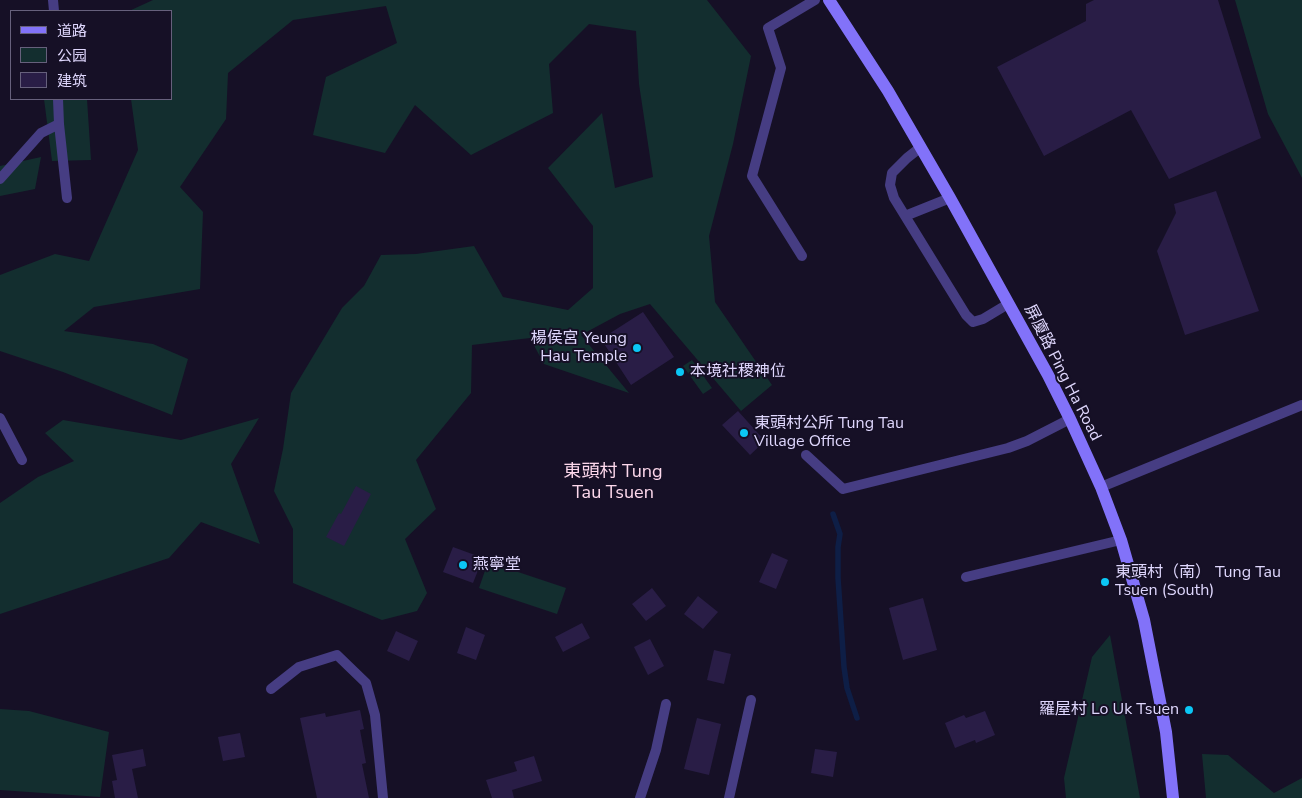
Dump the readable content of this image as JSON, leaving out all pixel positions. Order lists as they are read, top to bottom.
{
  "streets": {
    "street": ["屏廈路 Ping Ha Road"]
  },
  "districts": ["東頭村 Tung Tau Tsuen"],
  "places": [
    "楊侯宮 Yeung Hau Temple",
    "本境社稷神位",
    "東頭村公所 Tung Tau Village Office",
    "燕寧堂",
    "東頭村（南） Tung Tau Tsuen (South)",
    "羅屋村 Lo Uk Tsuen"
  ],
  "legend": ["道路", "公园", "建筑"]
}
